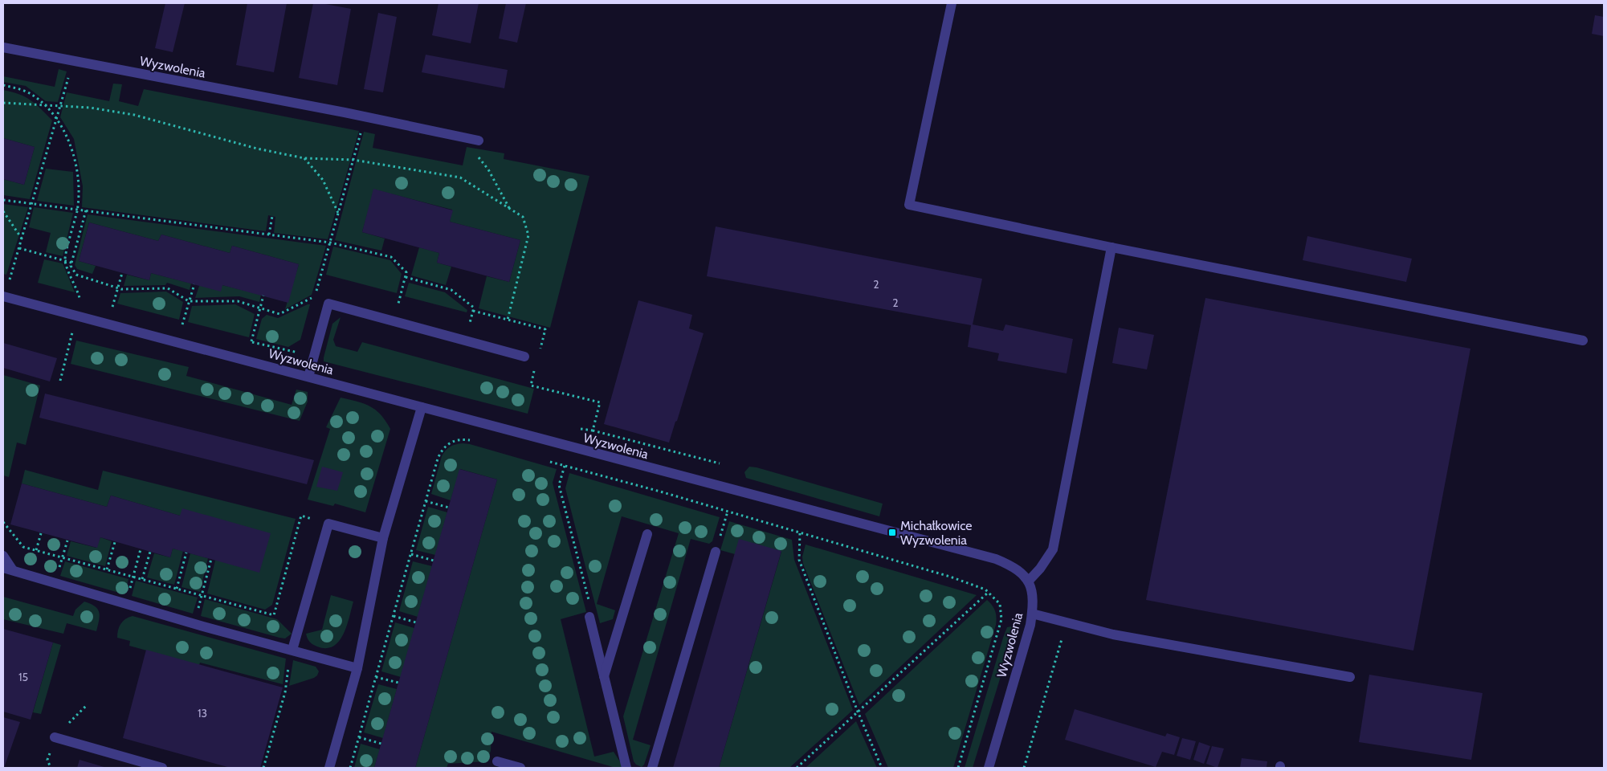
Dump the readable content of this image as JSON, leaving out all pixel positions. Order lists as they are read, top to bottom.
{
  "streets": {
    "street": ["Wyzwolenia"]
  },
  "places": {
    "transit": ["Michałkowice Wyzwolenia"]
  },
  "house_numbers": [
    "2",
    "2",
    "15",
    "13"
  ]
}
